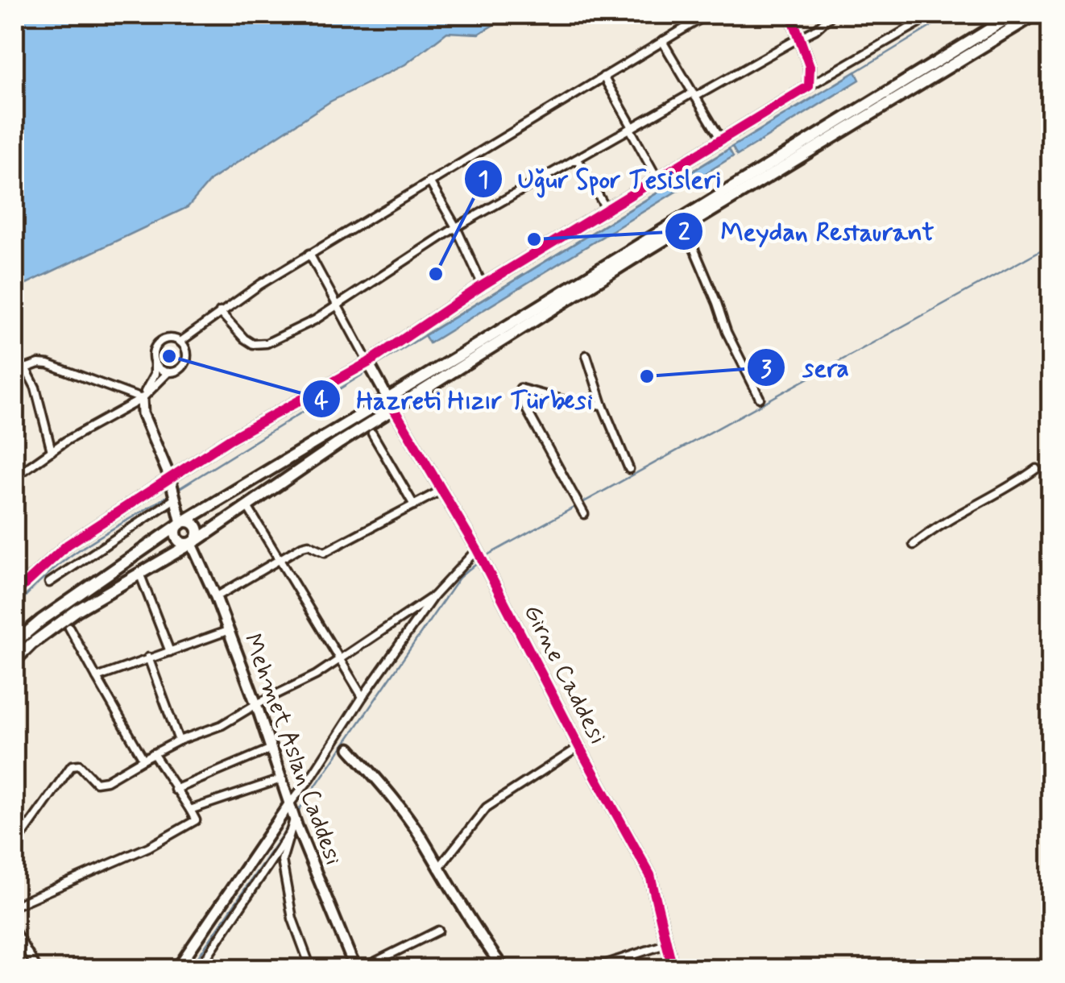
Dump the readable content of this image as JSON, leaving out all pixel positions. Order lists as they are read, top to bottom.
{
  "streets": {
    "street": ["Girne Caddesi", "Mehmet Aslan Caddesi"]
  },
  "places": [
    "Meydan Restaurant",
    "Uğur Spor Tesisleri",
    "Hazreti Hızır Türbesi",
    "sera"
  ]
}
